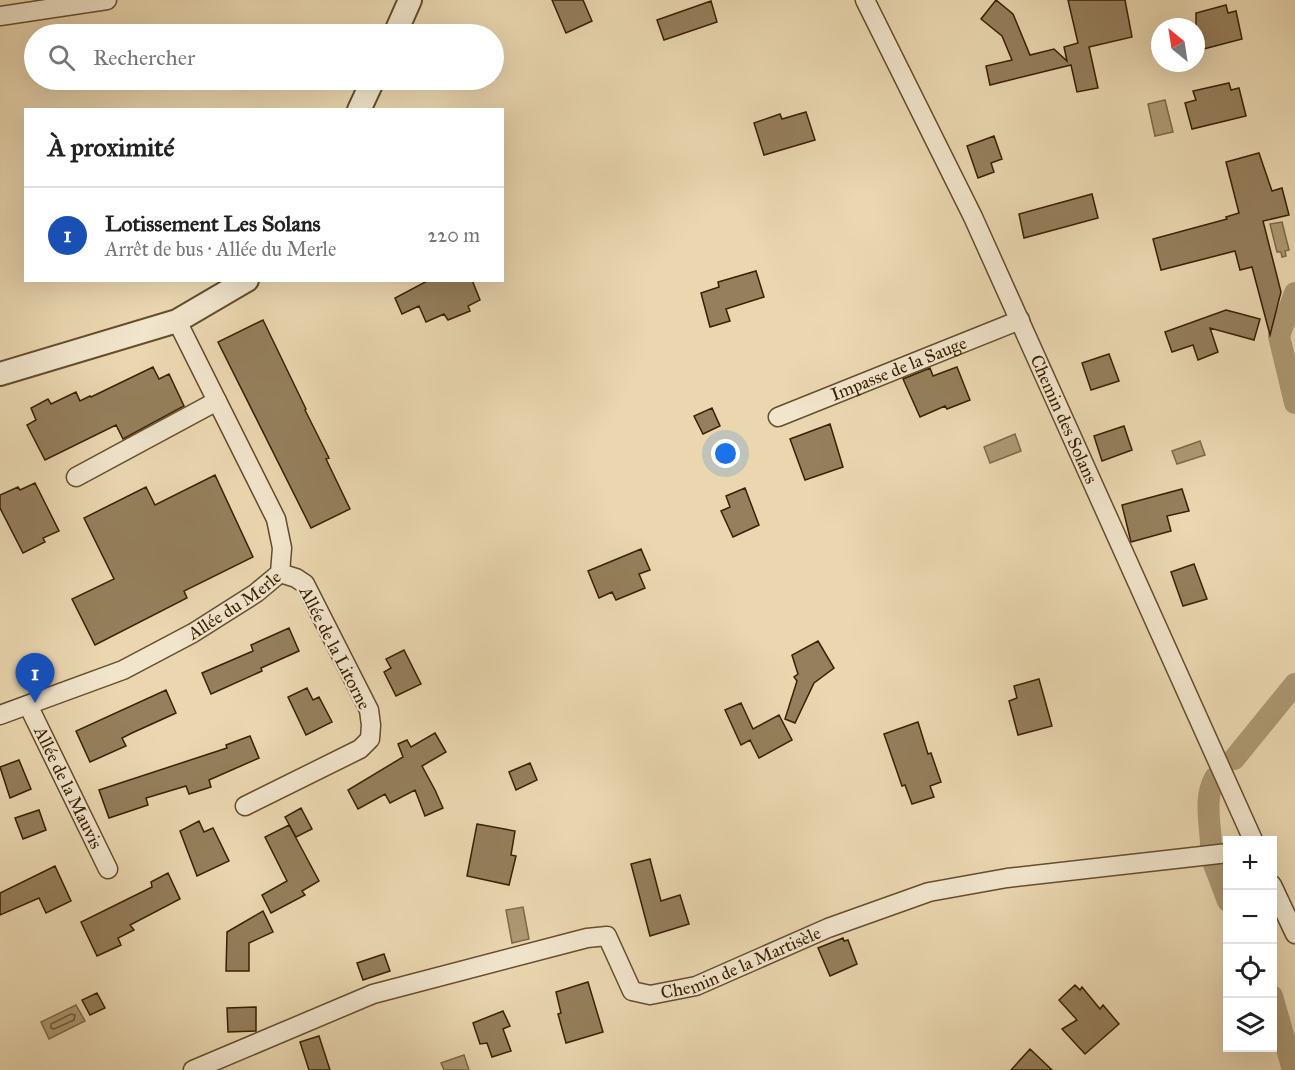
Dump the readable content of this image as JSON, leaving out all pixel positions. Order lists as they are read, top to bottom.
{
  "streets": {
    "street": [
      "Impasse de la Sauge",
      "Chemin des Solans",
      "Allée du Merle",
      "Allée de la Litorne",
      "Allée de la Mauvis",
      "Chemin de la Martisèle"
    ]
  },
  "crossings": [
    ["Impasse de la Sauge", "Chemin des Solans"],
    ["Allée du Merle", "Allée de la Litorne"],
    ["Allée du Merle", "Allée de la Mauvis"]
  ],
  "north": "top left",
  "page": {
    "search": "Rechercher",
    "heading": "À proximité",
    "list": [
      {
        "mark": "1",
        "name": "Lotissement Les Solans",
        "note": "Arrêt de bus · Allée du Merle",
        "value": "220 m"
      }
    ],
    "pins": "1",
    "map_buttons": ["+", "−"]
  }
}
